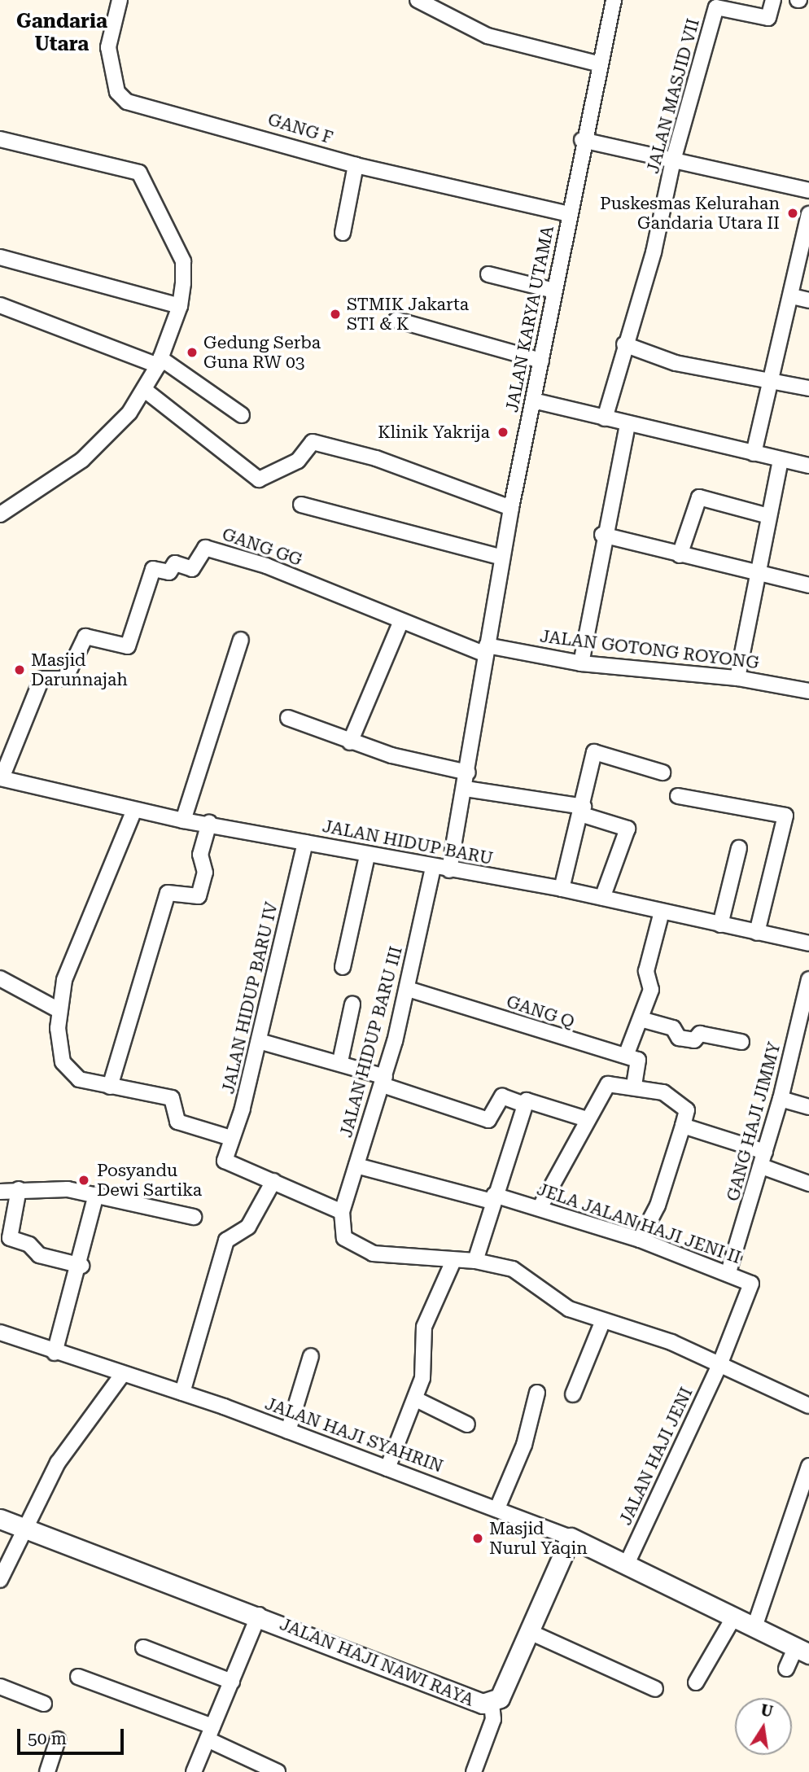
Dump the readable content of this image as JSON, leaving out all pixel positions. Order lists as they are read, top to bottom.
{
  "streets": {
    "street": [
      "JALAN MASJID VII",
      "GANG F",
      "JALAN KARYA UTAMA",
      "GANG GG",
      "JALAN GOTONG ROYONG",
      "JALAN HIDUP BARU",
      "JALAN HIDUP BARU IV",
      "GANG Q",
      "JALAN HIDUP BARU III",
      "GANG HAJI JIMMY",
      "JELA JALAN HAJI JENI II",
      "JALAN HAJI SYAHRIN",
      "JALAN HAJI JENI",
      "JALAN HAJI NAWI RAYA"
    ]
  },
  "crossings": [
    ["GANG F", "JALAN KARYA UTAMA"],
    ["JALAN KARYA UTAMA", "JALAN GOTONG ROYONG"],
    ["JALAN KARYA UTAMA", "JALAN HIDUP BARU"],
    ["GANG GG", "JALAN GOTONG ROYONG"],
    ["GANG GG", "JALAN HIDUP BARU"],
    ["JALAN HIDUP BARU", "JALAN HIDUP BARU IV"],
    ["JALAN HIDUP BARU", "JALAN HIDUP BARU III"],
    ["GANG Q", "JALAN HIDUP BARU III"],
    ["JALAN HIDUP BARU III", "JELA JALAN HAJI JENI II"],
    ["GANG HAJI JIMMY", "JELA JALAN HAJI JENI II"],
    ["JELA JALAN HAJI JENI II", "JALAN HAJI JENI"],
    ["JALAN HAJI SYAHRIN", "JALAN HAJI NAWI RAYA"]
  ],
  "districts": ["Gandaria Utara"],
  "places": [
    "Puskesmas Kelurahan Gandaria Utara II",
    "STMIK Jakarta STI & K",
    "Gedung Serba Guna RW 03",
    "Klinik Yakrija",
    "Masjid Darunnajah",
    "Posyandu Dewi Sartika",
    "Masjid Nurul Yaqin"
  ],
  "scale_bar": "50 m",
  "north": "top"
}
